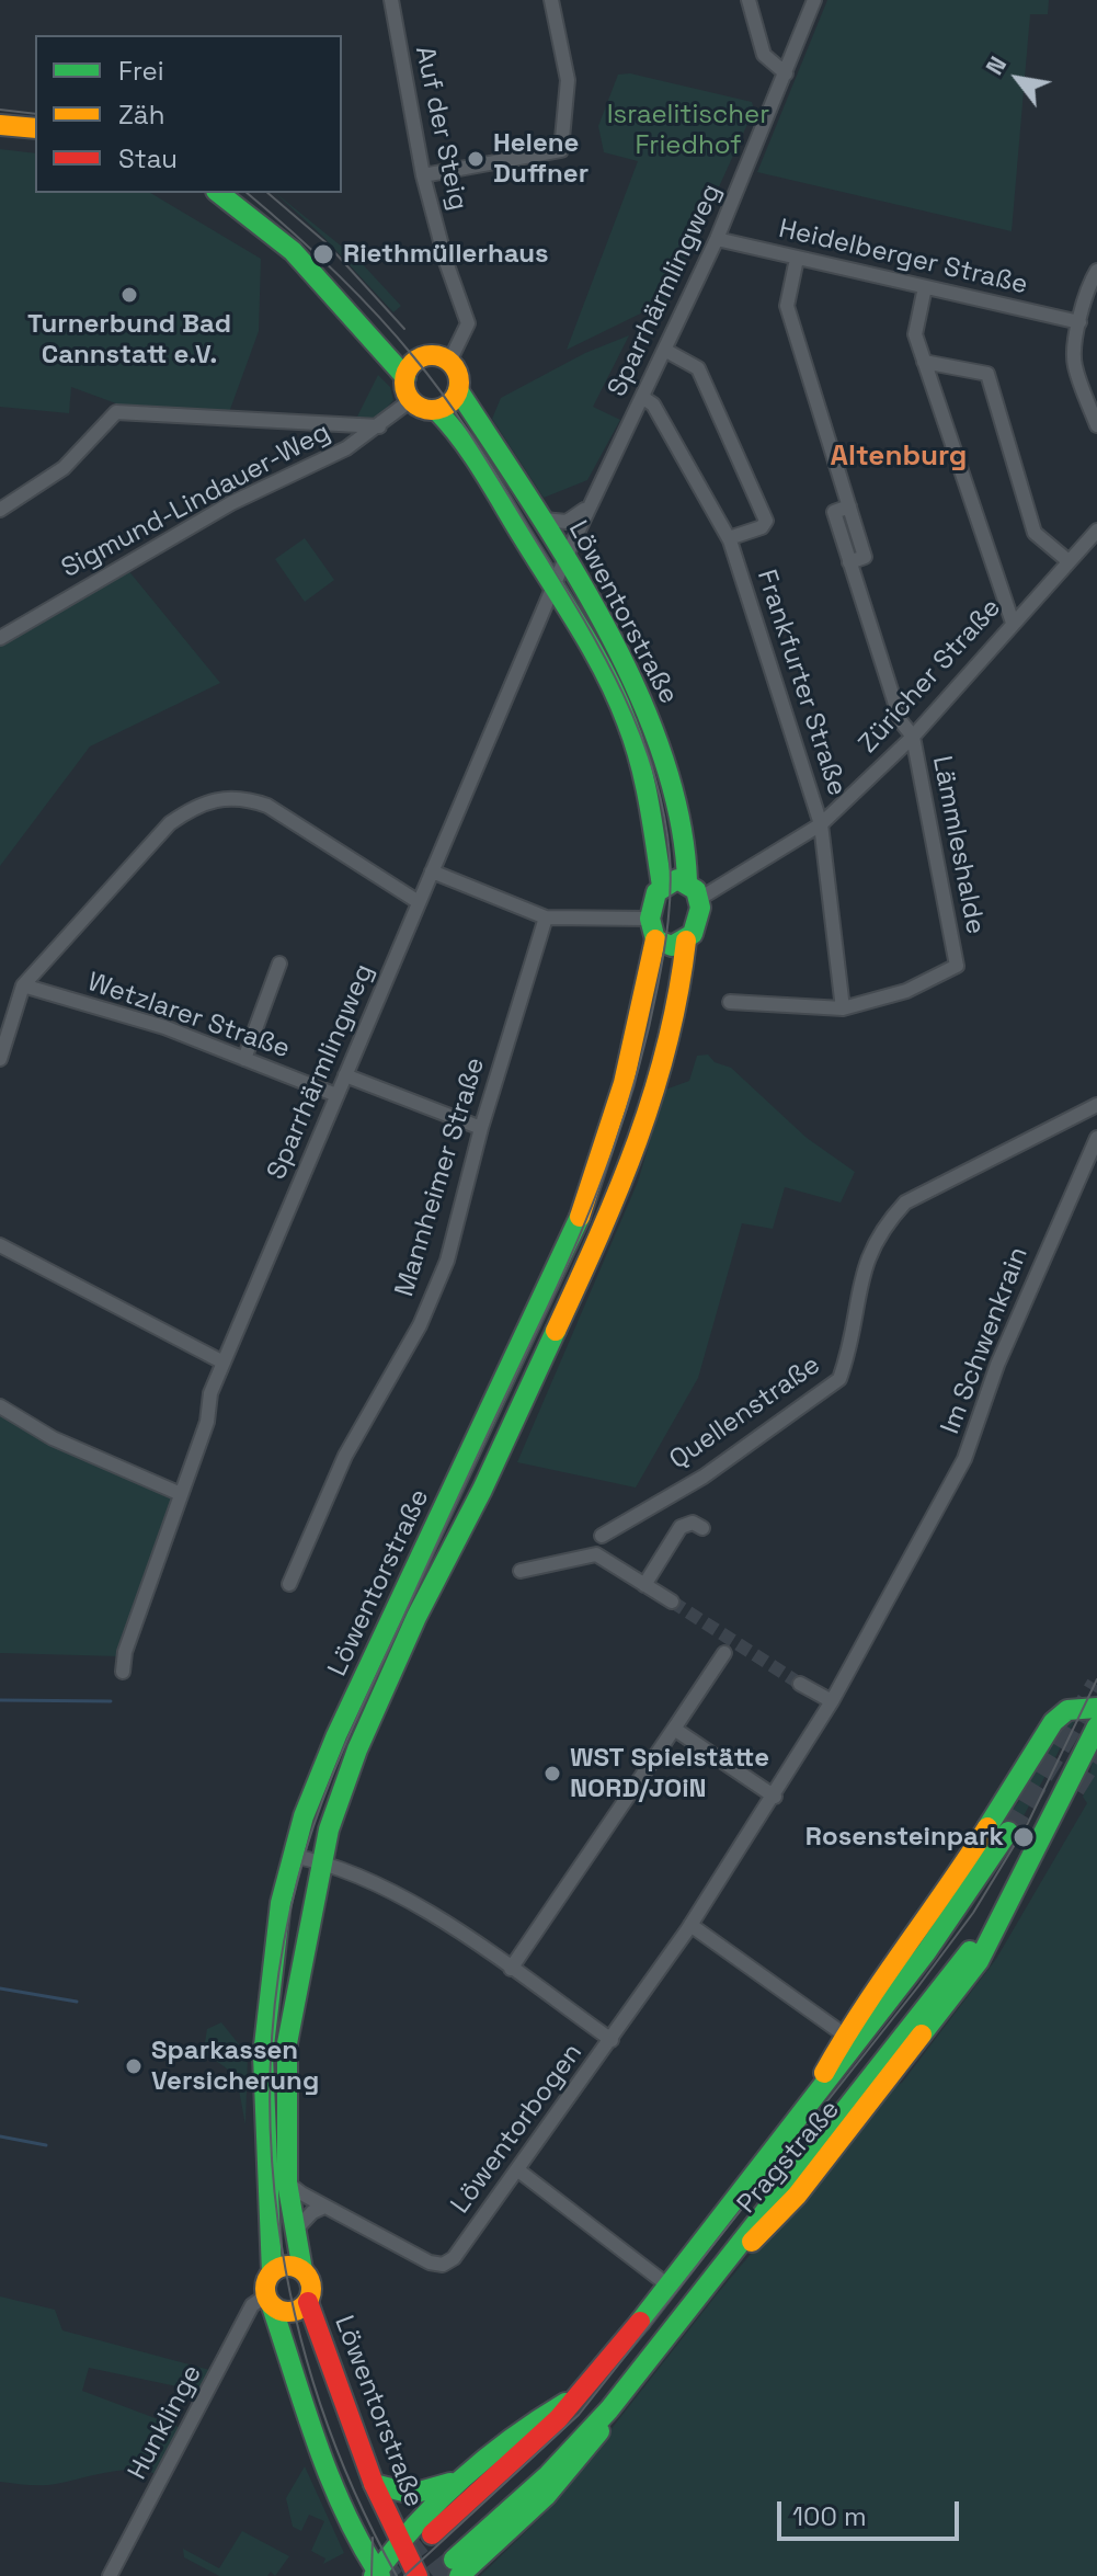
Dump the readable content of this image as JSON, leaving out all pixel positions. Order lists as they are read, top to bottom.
{
  "streets": {
    "main road": ["Löwentorstraße", "Pragstraße"],
    "street": [
      "Auf der Steig",
      "Heidelberger Straße",
      "Sparrhärmlingweg",
      "Sigmund-Lindauer-Weg",
      "Züricher Straße",
      "Frankfurter Straße",
      "Lämmleshalde",
      "Wetzlarer Straße",
      "Mannheimer Straße",
      "Im Schwenkrain",
      "Quellenstraße",
      "Löwentorbogen",
      "Hunklinge"
    ]
  },
  "crossings": [
    ["Auf der Steig", "Sigmund-Lindauer-Weg"],
    ["Auf der Steig", "Löwentorstraße"],
    ["Heidelberger Straße", "Sparrhärmlingweg"],
    ["Heidelberger Straße", "Lämmleshalde"],
    ["Sparrhärmlingweg", "Löwentorstraße"],
    ["Sparrhärmlingweg", "Frankfurter Straße"],
    ["Sparrhärmlingweg", "Wetzlarer Straße"],
    ["Sigmund-Lindauer-Weg", "Löwentorstraße"],
    ["Löwentorstraße", "Züricher Straße"],
    ["Löwentorstraße", "Löwentorbogen"],
    ["Löwentorstraße", "Pragstraße"],
    ["Löwentorstraße", "Hunklinge"],
    ["Züricher Straße", "Frankfurter Straße"],
    ["Züricher Straße", "Lämmleshalde"],
    ["Frankfurter Straße", "Lämmleshalde"]
  ],
  "districts": ["Altenburg"],
  "parks": ["Israelitischer Friedhof"],
  "places": [
    "Helene Duffner",
    "Riethmüllerhaus",
    "Turnerbund Bad Cannstatt e.V.",
    "WST Spielstätte NORD/JOiN",
    "Rosensteinpark",
    "Sparkassen Versicherung"
  ],
  "legend": ["Frei", "Zäh", "Stau"],
  "scale_bar": "100 m",
  "north": "top left"
}
